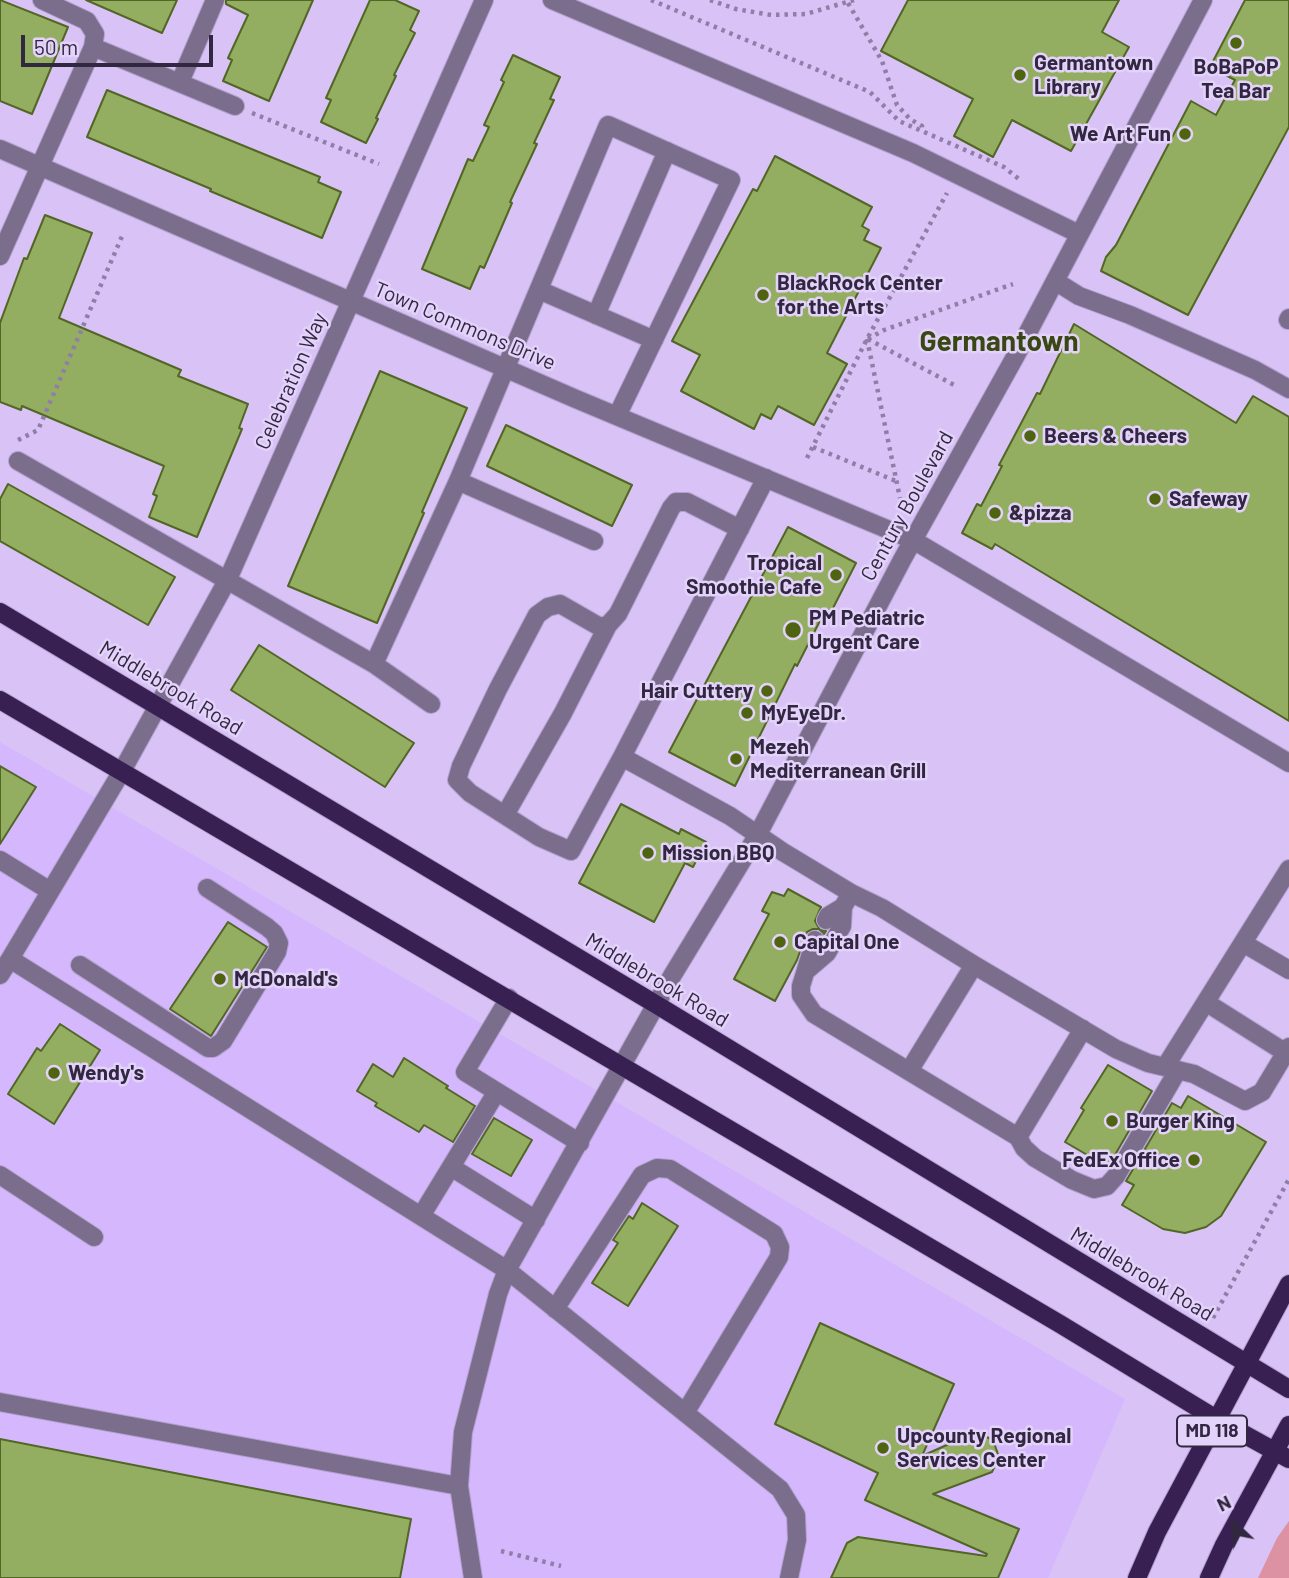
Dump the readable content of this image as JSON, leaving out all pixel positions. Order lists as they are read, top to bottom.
{
  "streets": {
    "main road": ["Middlebrook Road", "MD 118"],
    "street": ["Town Commons Drive", "Celebration Way", "Century Boulevard"]
  },
  "crossings": [
    ["Town Commons Drive", "Celebration Way"],
    ["Town Commons Drive", "Century Boulevard"],
    ["Celebration Way", "Middlebrook Road"],
    ["Century Boulevard", "Middlebrook Road"],
    ["Middlebrook Road", "MD 118"]
  ],
  "districts": ["Germantown"],
  "places": [
    "BoBaPoP Tea Bar",
    "Germantown Library",
    "We Art Fun",
    "BlackRock Center for the Arts",
    "Beers & Cheers",
    "Safeway",
    "&pizza",
    "Tropical Smoothie Cafe",
    "PM Pediatric Urgent Care",
    "Hair Cuttery",
    "MyEyeDr.",
    "Mezeh Mediterranean Grill",
    "Mission BBQ",
    "Capital One",
    "McDonald's",
    "Wendy's",
    "Burger King",
    "FedEx Office",
    "Upcounty Regional Services Center"
  ],
  "scale_bar": "50 m",
  "north": "top left"
}
